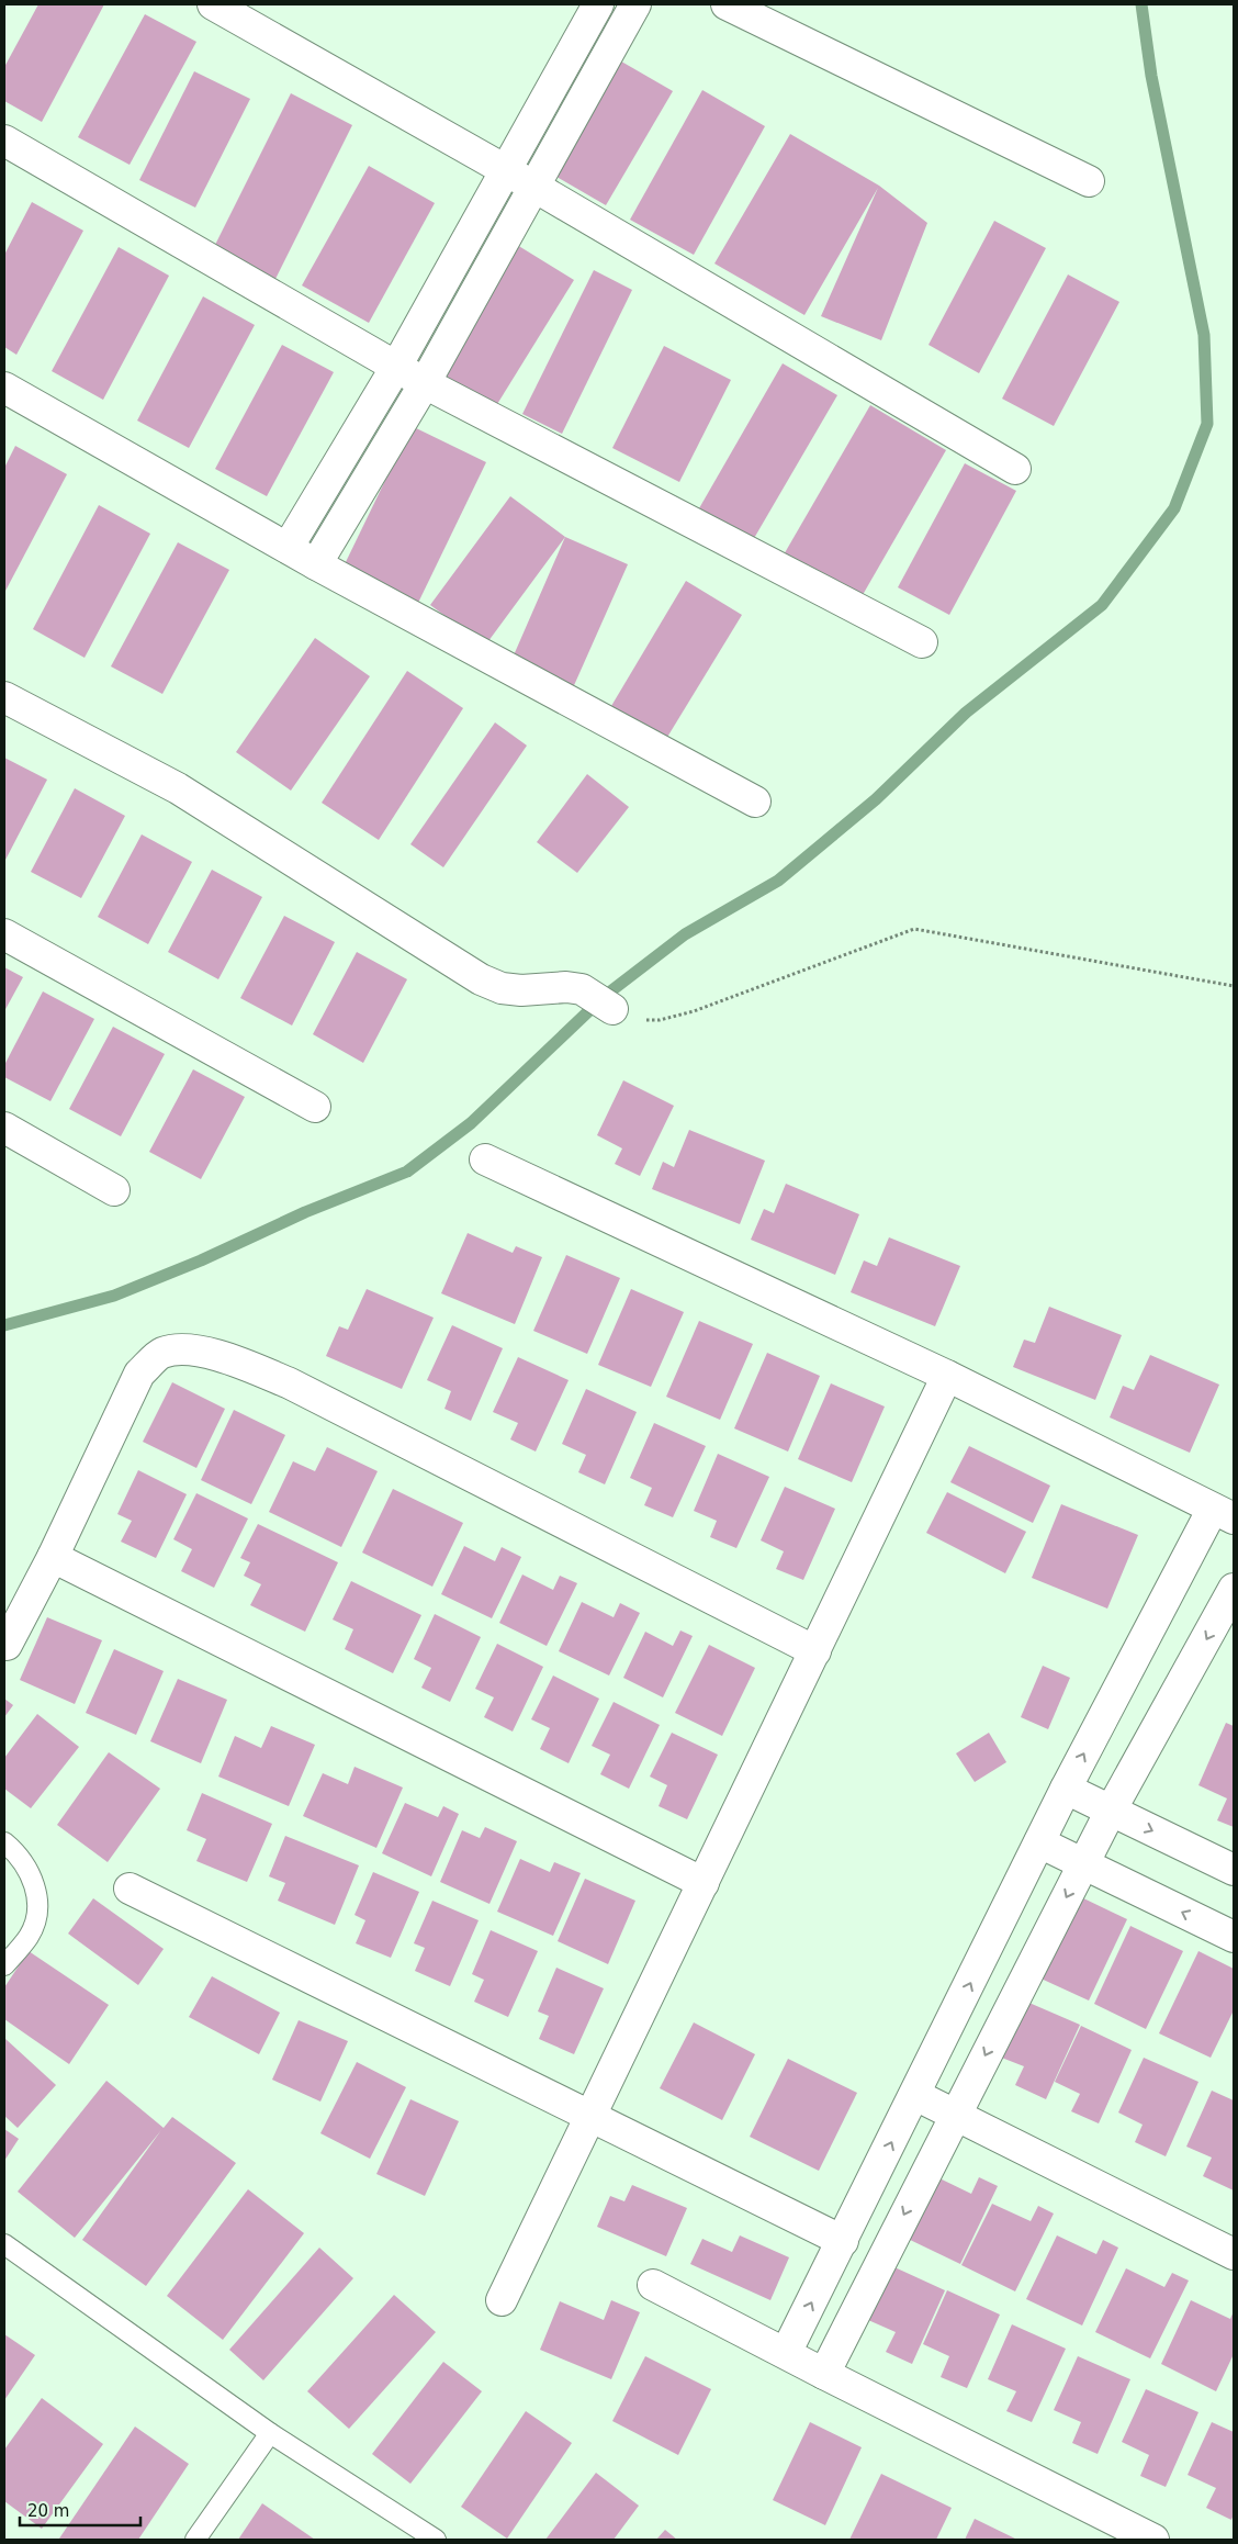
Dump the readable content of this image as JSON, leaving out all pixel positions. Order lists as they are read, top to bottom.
{
  "scale_bar": "20 m"
}
